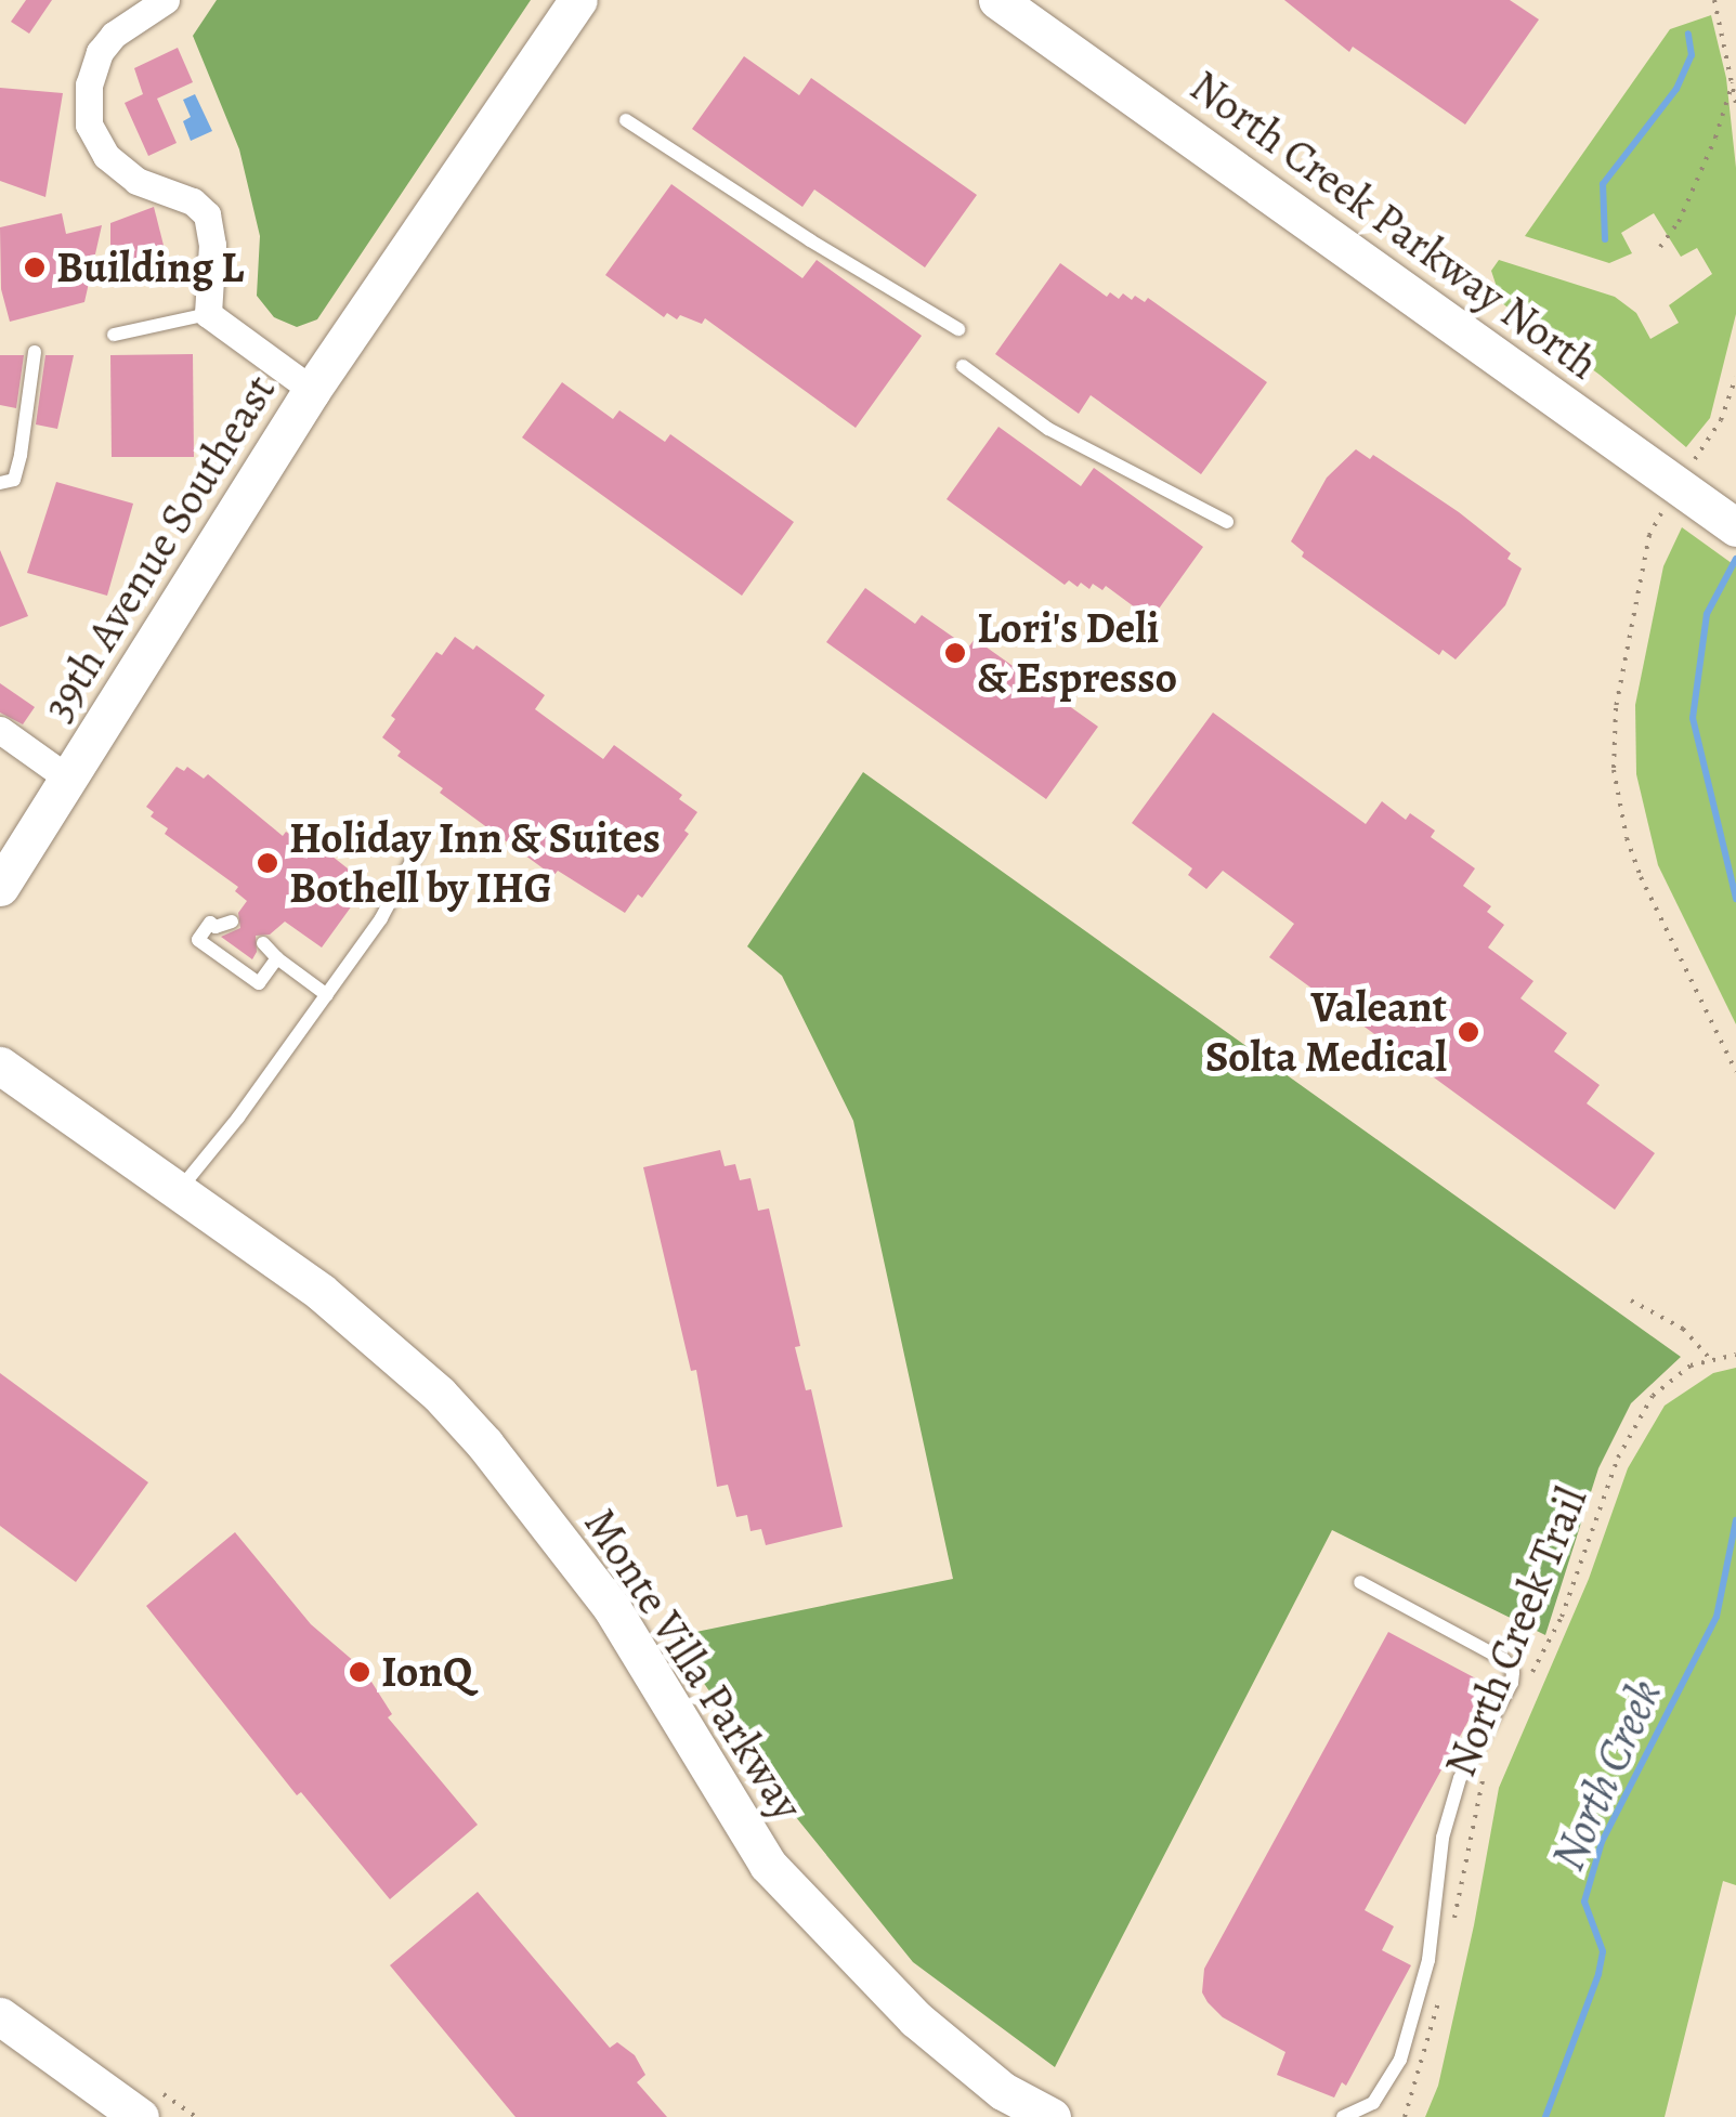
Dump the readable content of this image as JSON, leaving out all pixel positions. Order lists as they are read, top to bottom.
{
  "streets": {
    "street": ["North Creek Parkway North", "39th Avenue Southeast", "Monte Villa Parkway"],
    "path": ["North Creek Trail"]
  },
  "water": ["North Creek"],
  "places": [
    "Building L",
    "Lori's Deli & Espresso",
    "Holiday Inn & Suites Bothell by IHG",
    "Valeant Solta Medical",
    "IonQ"
  ]
}
